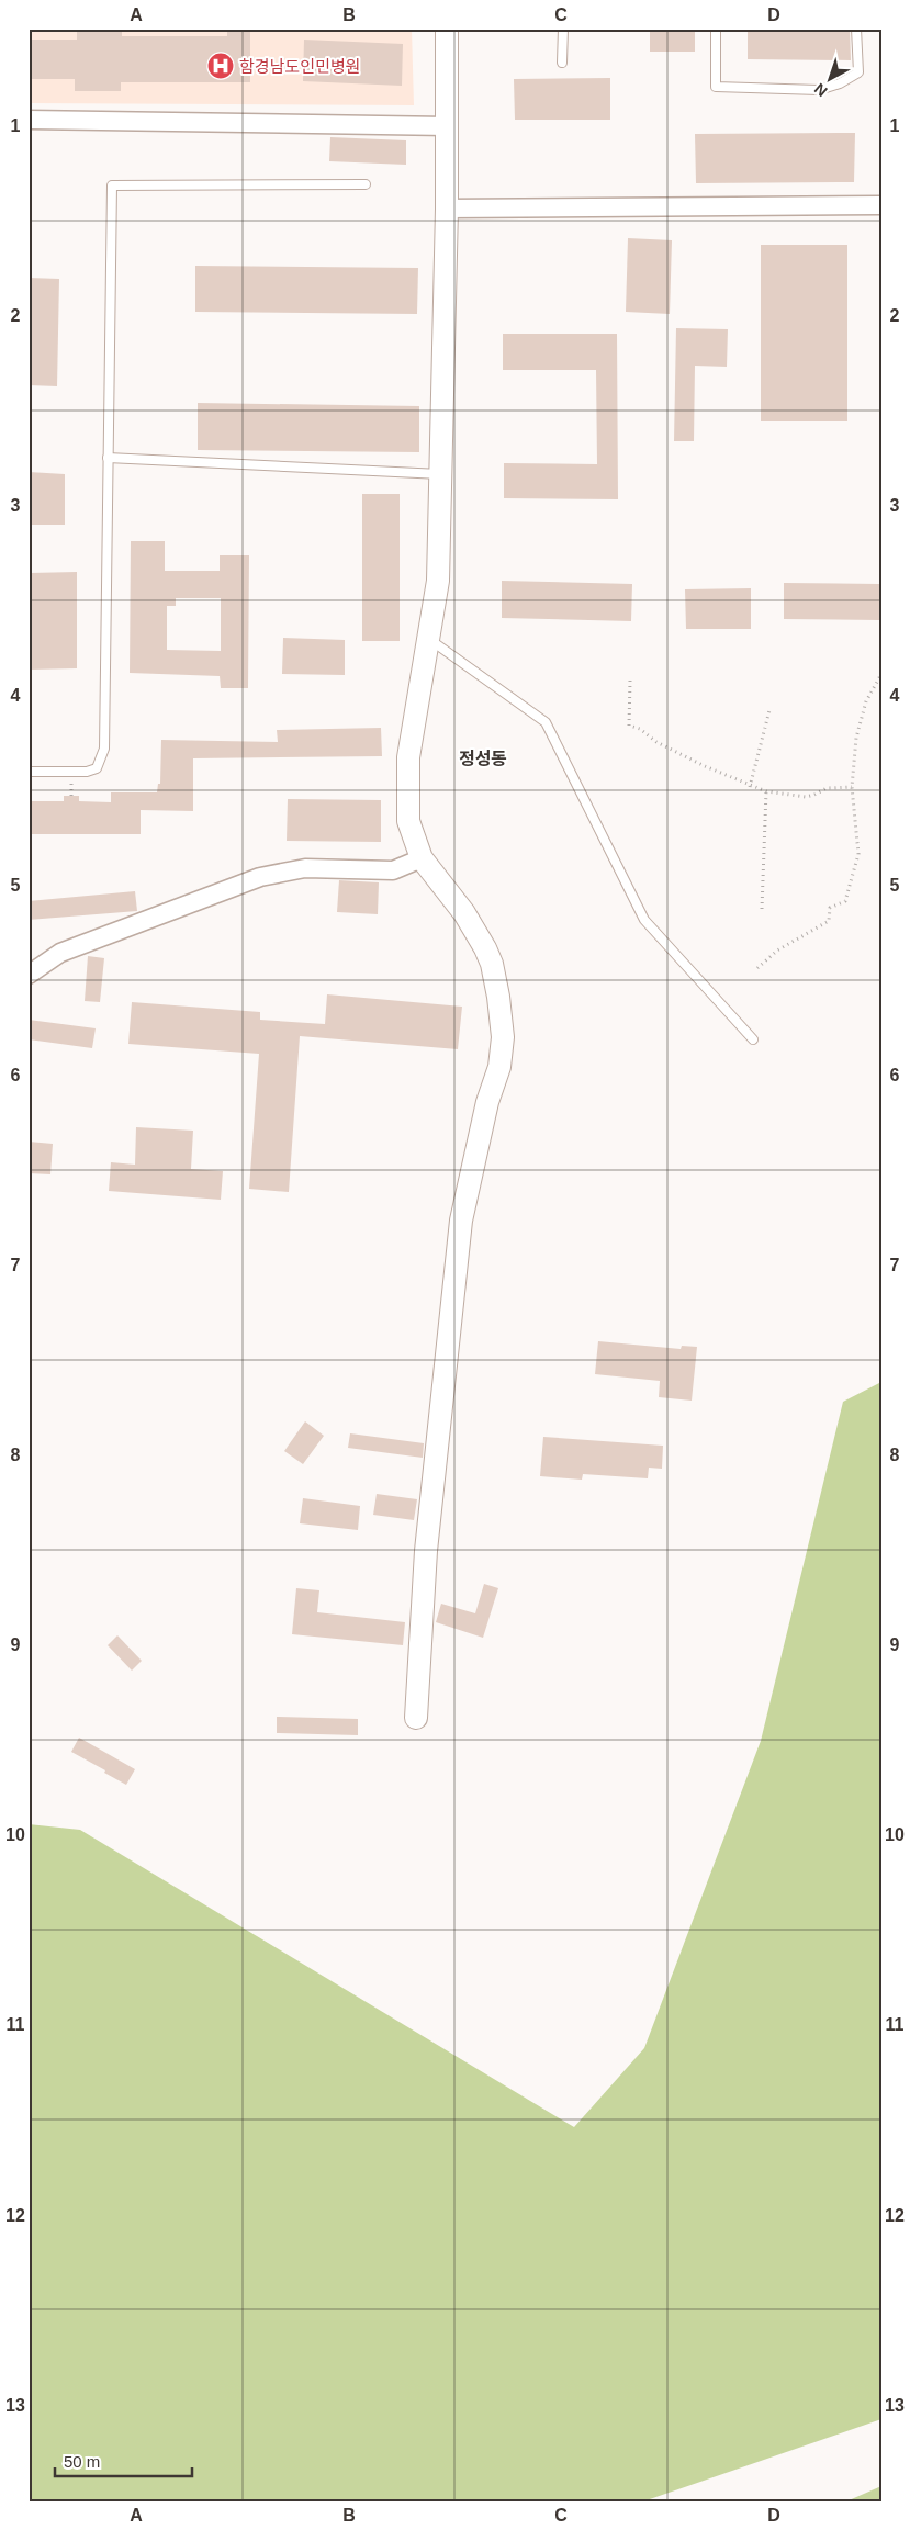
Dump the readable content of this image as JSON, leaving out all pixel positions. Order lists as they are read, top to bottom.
{
  "districts": ["정성동"],
  "places": {
    "hospital": ["함경남도인민병원"]
  },
  "scale_bar": "50 m",
  "north": "bottom left",
  "grid": {
    "columns": [
      "A",
      "B",
      "C",
      "D"
    ],
    "rows": [
      "1",
      "2",
      "3",
      "4",
      "5",
      "6",
      "7",
      "8",
      "9",
      "10",
      "11",
      "12",
      "13"
    ]
  }
}
